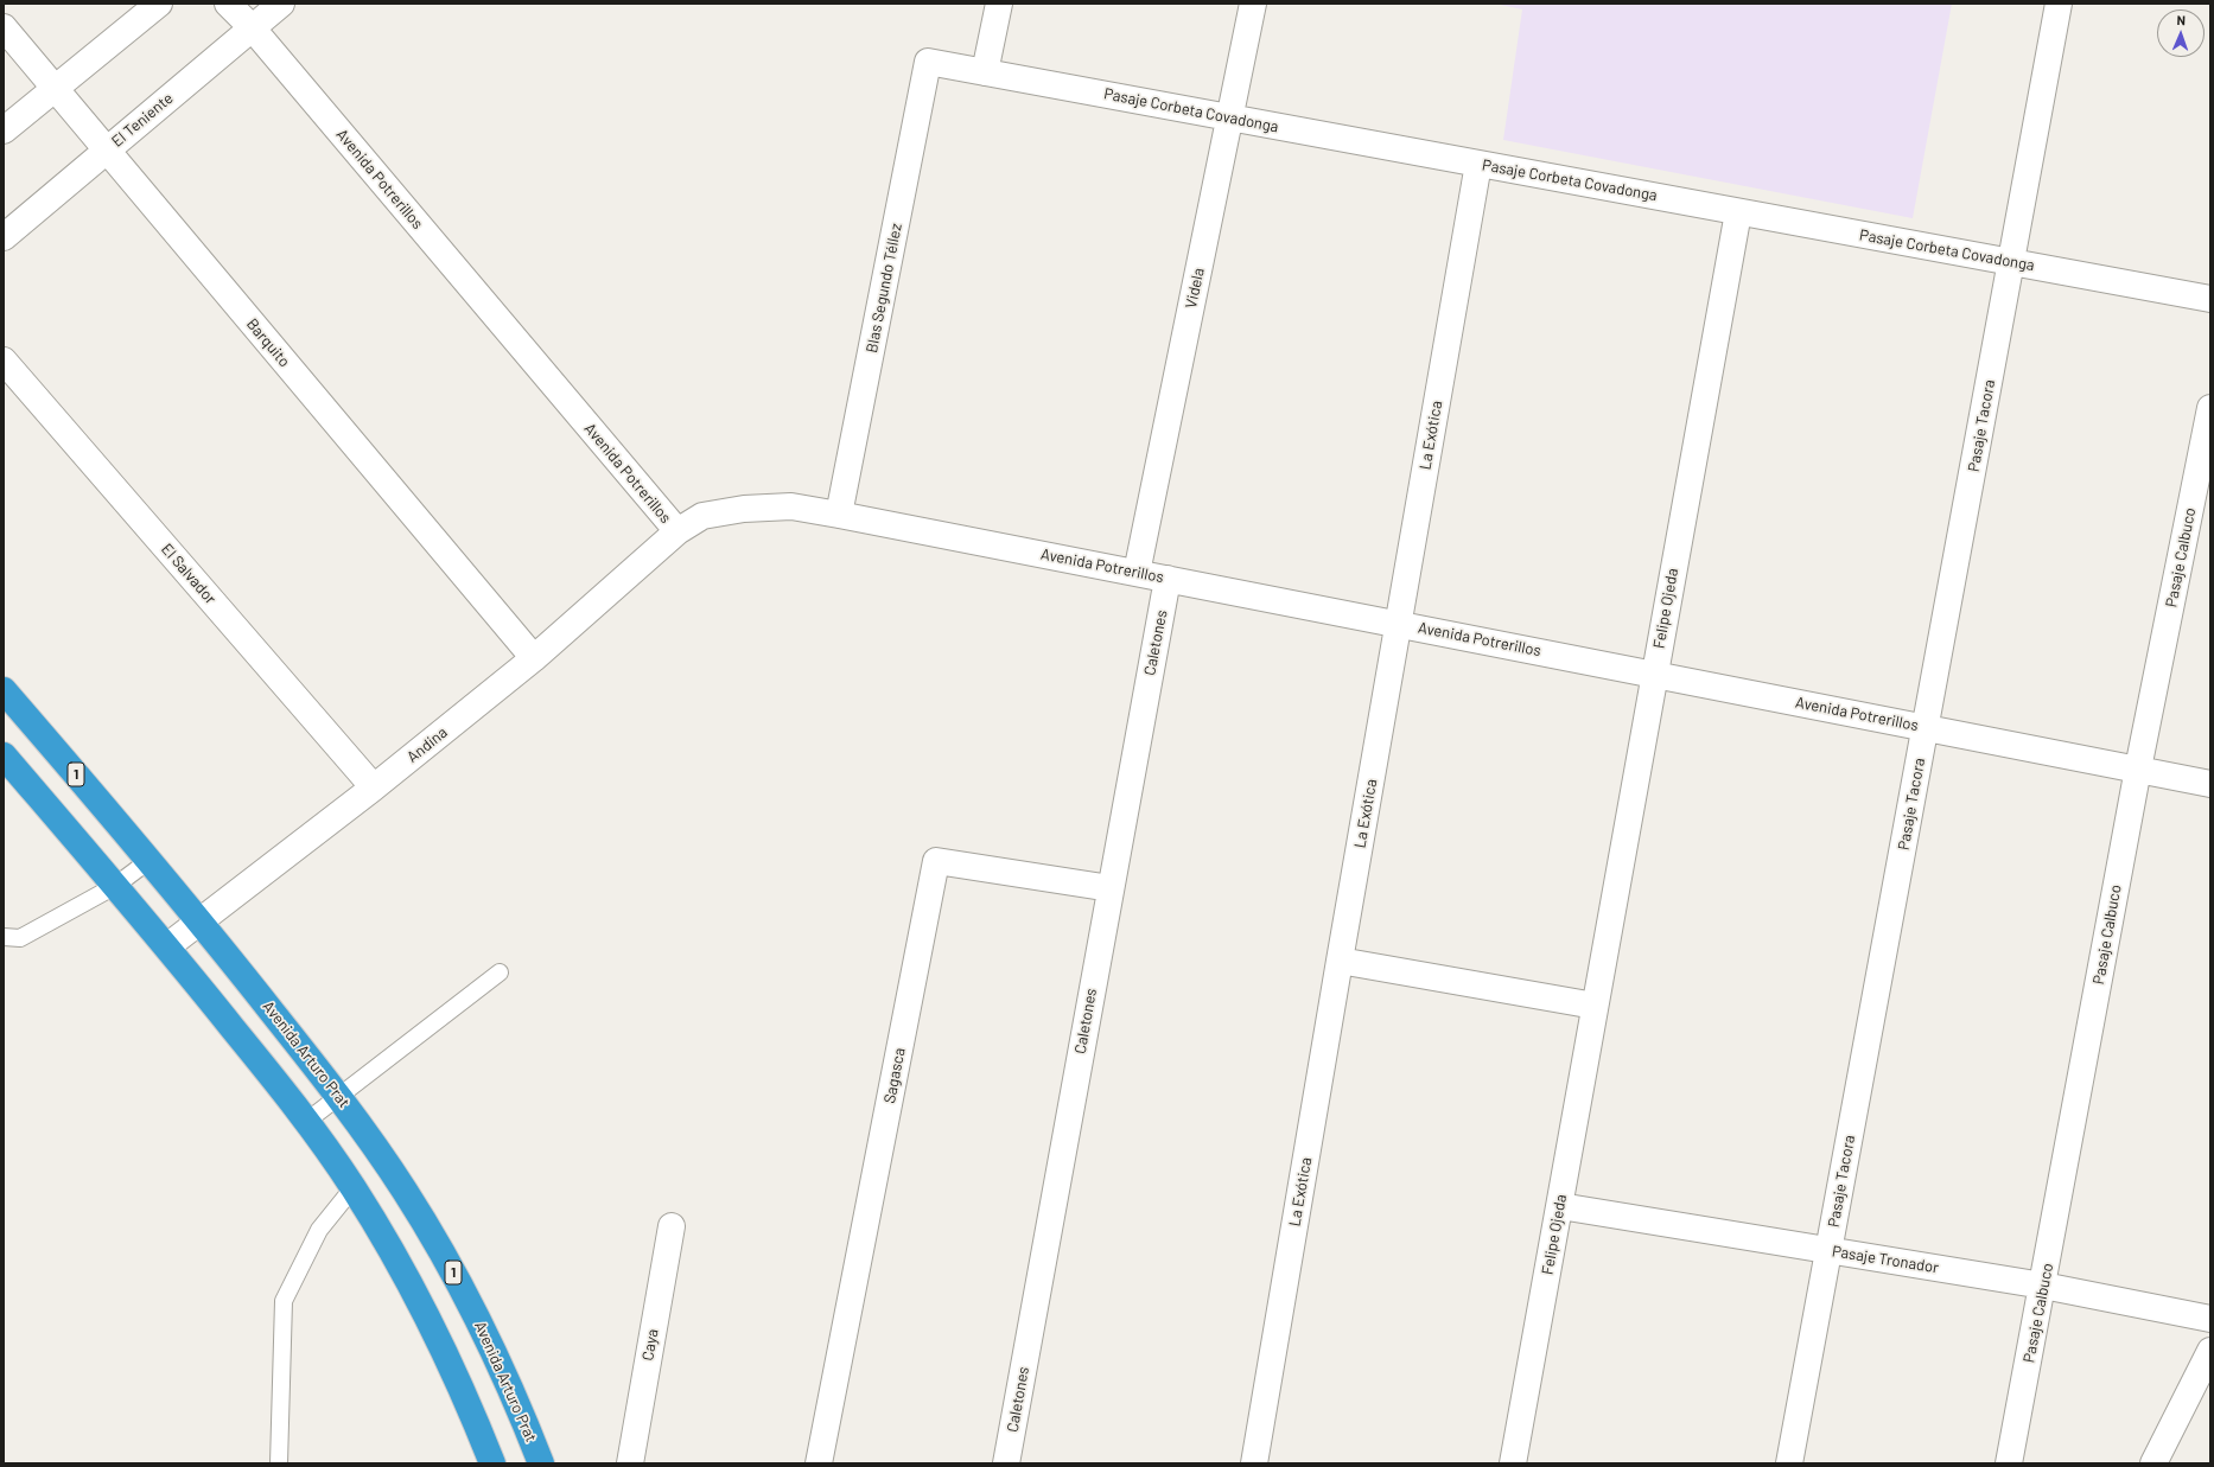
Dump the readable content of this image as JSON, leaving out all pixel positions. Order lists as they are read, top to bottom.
{
  "streets": {
    "highway": ["1", "Avenida Arturo Prat"],
    "street": [
      "Pasaje Corbeta Covadonga",
      "El Teniente",
      "Avenida Potrerillos",
      "Blas Segundo Téllez",
      "Videla",
      "Barquito",
      "Pasaje Tacora",
      "La Exótica",
      "Pasaje Calbuco",
      "El Salvador",
      "Felipe Ojeda",
      "Caletones",
      "Andina",
      "Sagasca",
      "Pasaje Tronador",
      "Caya"
    ]
  },
  "crossings": [
    ["Pasaje Corbeta Covadonga", "Blas Segundo Téllez"],
    ["Pasaje Corbeta Covadonga", "Videla"],
    ["Pasaje Corbeta Covadonga", "Pasaje Tacora"],
    ["Pasaje Corbeta Covadonga", "La Exótica"],
    ["Pasaje Corbeta Covadonga", "Felipe Ojeda"],
    ["El Teniente", "Avenida Potrerillos"],
    ["El Teniente", "Barquito"],
    ["Avenida Potrerillos", "Blas Segundo Téllez"],
    ["Avenida Potrerillos", "Videla"],
    ["Avenida Potrerillos", "Pasaje Tacora"],
    ["Avenida Potrerillos", "La Exótica"],
    ["Avenida Potrerillos", "Pasaje Calbuco"],
    ["Avenida Potrerillos", "Felipe Ojeda"],
    ["Avenida Potrerillos", "Caletones"],
    ["Avenida Potrerillos", "Andina"],
    ["Barquito", "Andina"],
    ["Pasaje Tacora", "Pasaje Tronador"],
    ["Pasaje Calbuco", "Pasaje Tronador"],
    ["El Salvador", "Andina"],
    ["Felipe Ojeda", "Pasaje Tronador"],
    ["Caletones", "Sagasca"],
    ["Andina", "Avenida Arturo Prat"]
  ],
  "north": "top"
}
